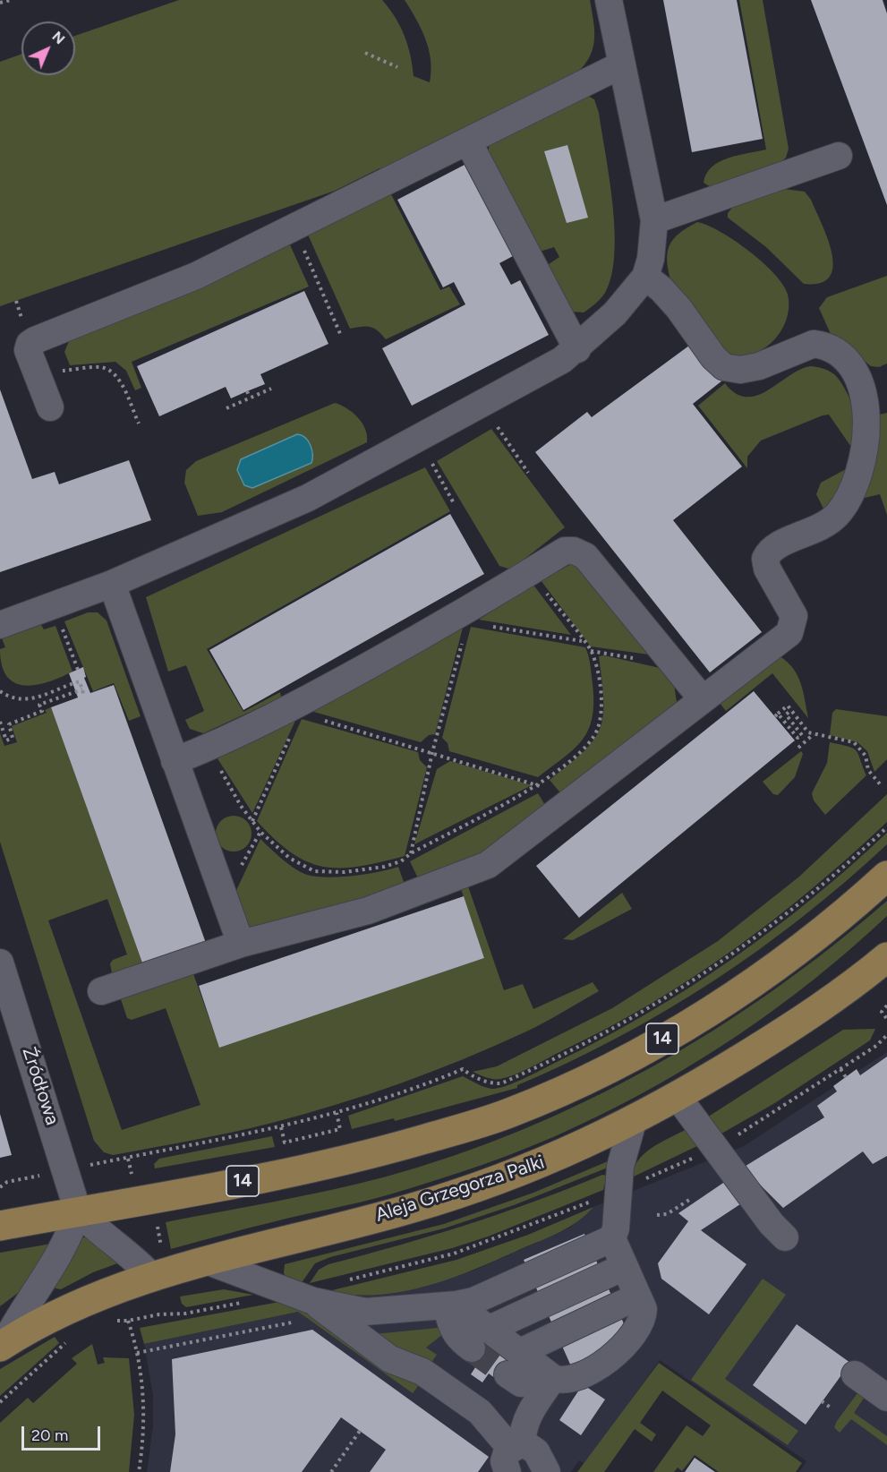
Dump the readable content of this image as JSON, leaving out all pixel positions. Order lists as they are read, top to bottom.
{
  "streets": {
    "main road": ["14", "Aleja Grzegorza Palki"],
    "street": ["Źródłowa"]
  },
  "crossings": [
    ["14", "Źródłowa"]
  ],
  "scale_bar": "20 m",
  "north": "top right"
}
